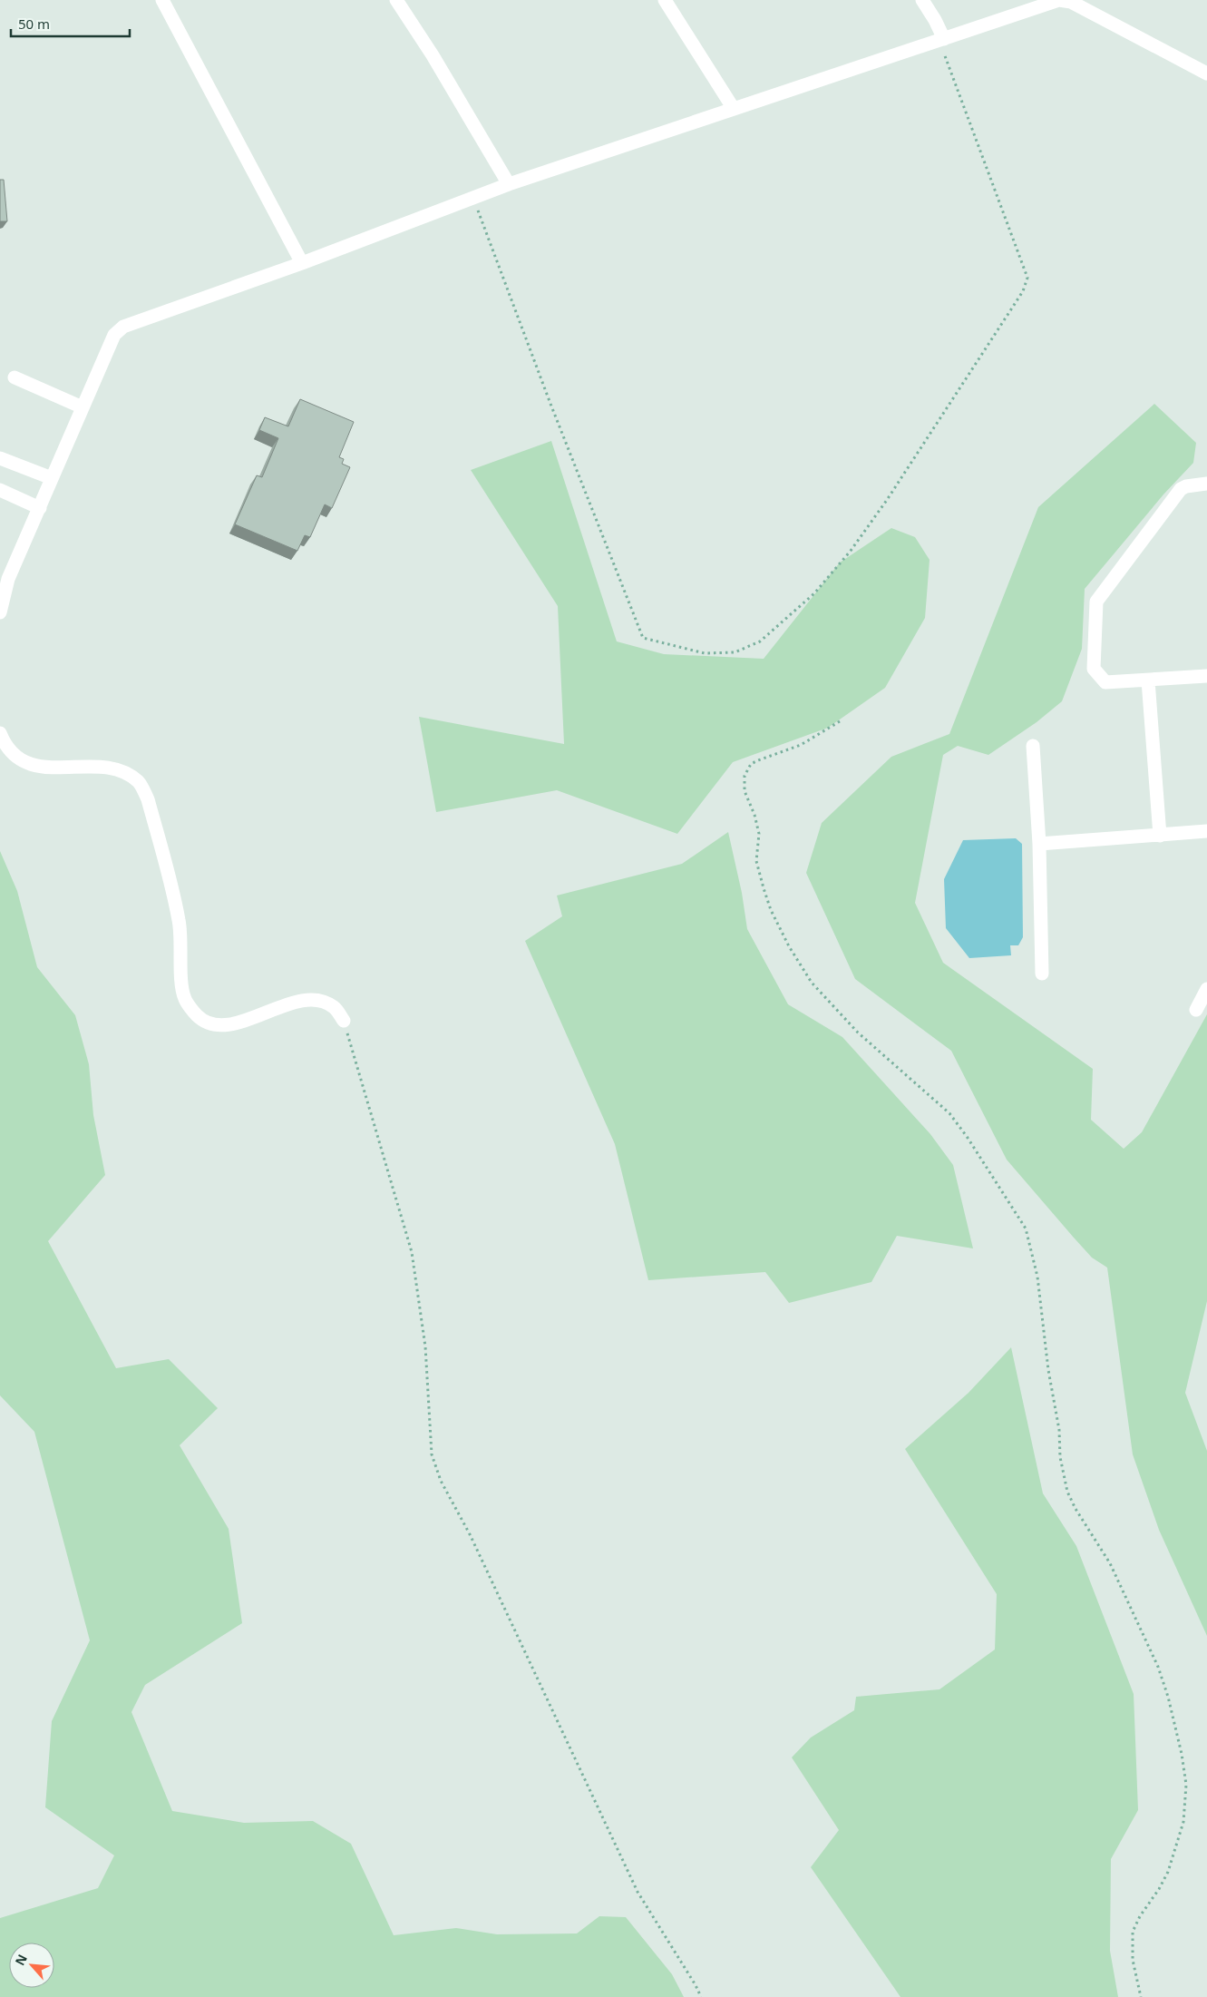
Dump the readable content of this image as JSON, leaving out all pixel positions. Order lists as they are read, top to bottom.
{
  "scale_bar": "50 m",
  "north": "top left"
}
